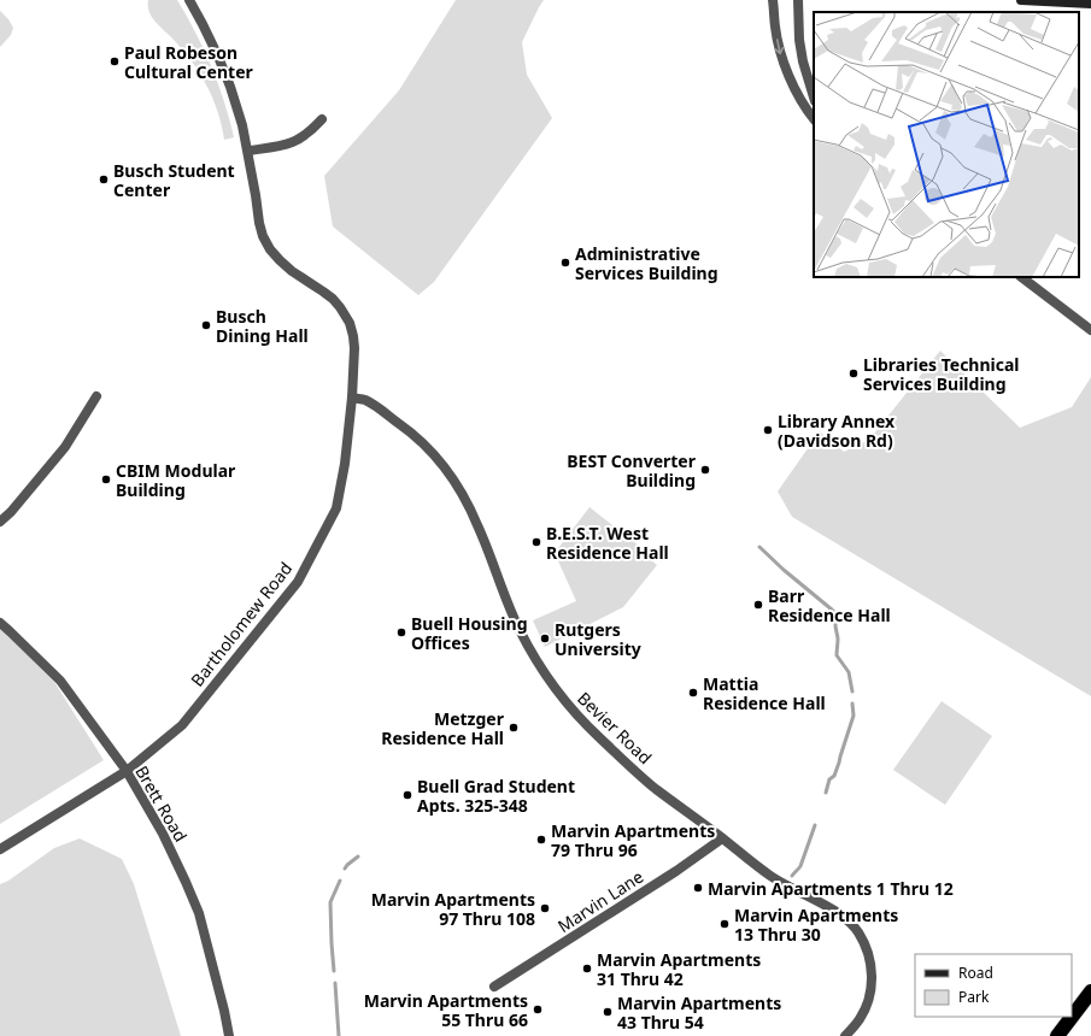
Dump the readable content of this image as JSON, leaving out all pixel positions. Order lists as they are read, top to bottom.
{
  "streets": {
    "street": [
      "Bartholomew Road",
      "Bevier Road",
      "Brett Road",
      "Marvin Lane"
    ]
  },
  "crossings": [
    ["Bartholomew Road", "Bevier Road"],
    ["Bartholomew Road", "Brett Road"],
    ["Bevier Road", "Marvin Lane"]
  ],
  "places": [
    "Paul Robeson Cultural Center",
    "Busch Student Center",
    "Administrative Services Building",
    "Busch Dining Hall",
    "Libraries Technical Services Building",
    "Library Annex (Davidson Rd)",
    "BEST Converter Building",
    "CBIM Modular Building",
    "B.E.S.T. West Residence Hall",
    "Barr Residence Hall",
    "Buell Housing Offices",
    "Rutgers University",
    "Mattia Residence Hall",
    "Metzger Residence Hall",
    "Buell Grad Student Apts. 325-348",
    "Marvin Apartments 79 Thru 96",
    "Marvin Apartments 1 Thru 12",
    "Marvin Apartments 97 Thru 108",
    "Marvin Apartments 13 Thru 30",
    "Marvin Apartments 31 Thru 42",
    "Marvin Apartments 55 Thru 66",
    "Marvin Apartments 43 Thru 54"
  ],
  "legend": ["Road", "Park"]
}
